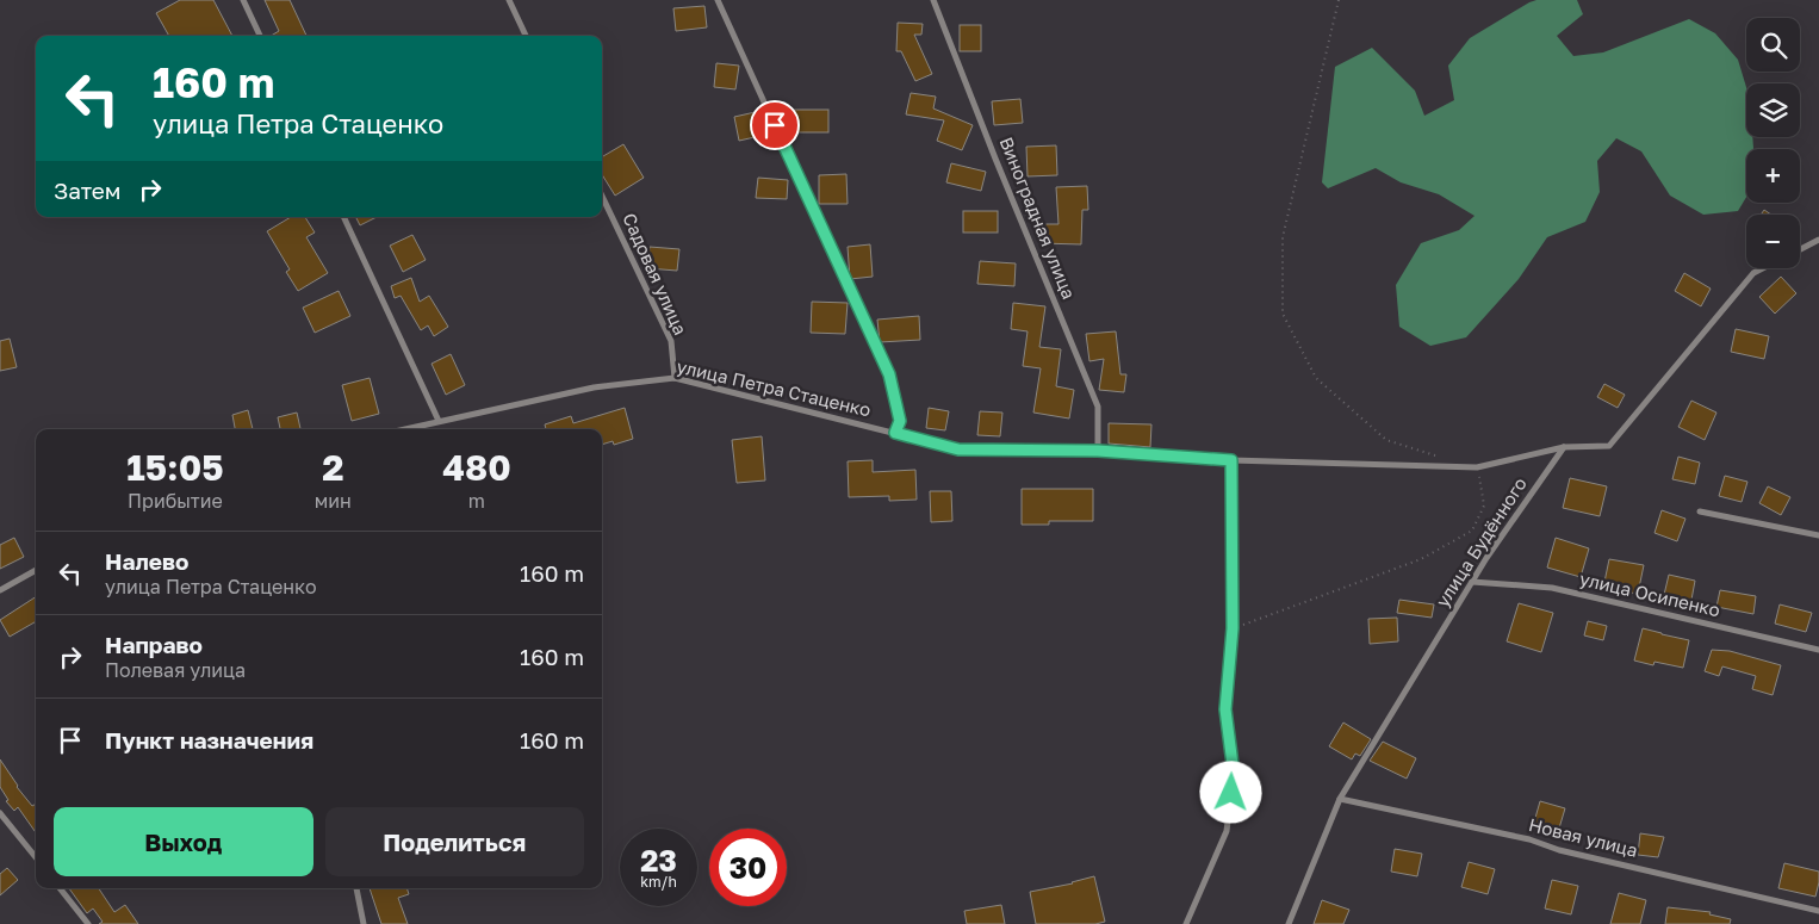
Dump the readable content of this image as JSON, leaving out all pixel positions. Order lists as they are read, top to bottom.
{
  "streets": {
    "street": [
      "Виноградная улица",
      "Садовая улица",
      "улица Петра Стаценко",
      "улица Будённого",
      "улица Осипенко",
      "Новая улица"
    ]
  },
  "crossings": [
    ["Виноградная улица", "улица Петра Стаценко"],
    ["Садовая улица", "улица Петра Стаценко"],
    ["улица Петра Стаценко", "улица Будённого"],
    ["улица Будённого", "улица Осипенко"],
    ["улица Будённого", "Новая улица"]
  ],
  "page": {
    "map_buttons": ["+", "−"],
    "turn": ["160 m", "улица Петра Стаценко"],
    "then": "Затем",
    "eta": [
      "15:05",
      "Прибытие",
      "2",
      "мин",
      "480",
      "m"
    ],
    "list": [
      {
        "name": "Налево",
        "note": "улица Петра Стаценко",
        "value": "160 m"
      },
      {
        "name": "Направо",
        "note": "Полевая улица",
        "value": "160 m"
      },
      {
        "name": "Пункт назначения",
        "value": "160 m"
      }
    ],
    "buttons": ["Выход", "Поделиться"],
    "speed": "23 km/h",
    "limit": "30"
  }
}
